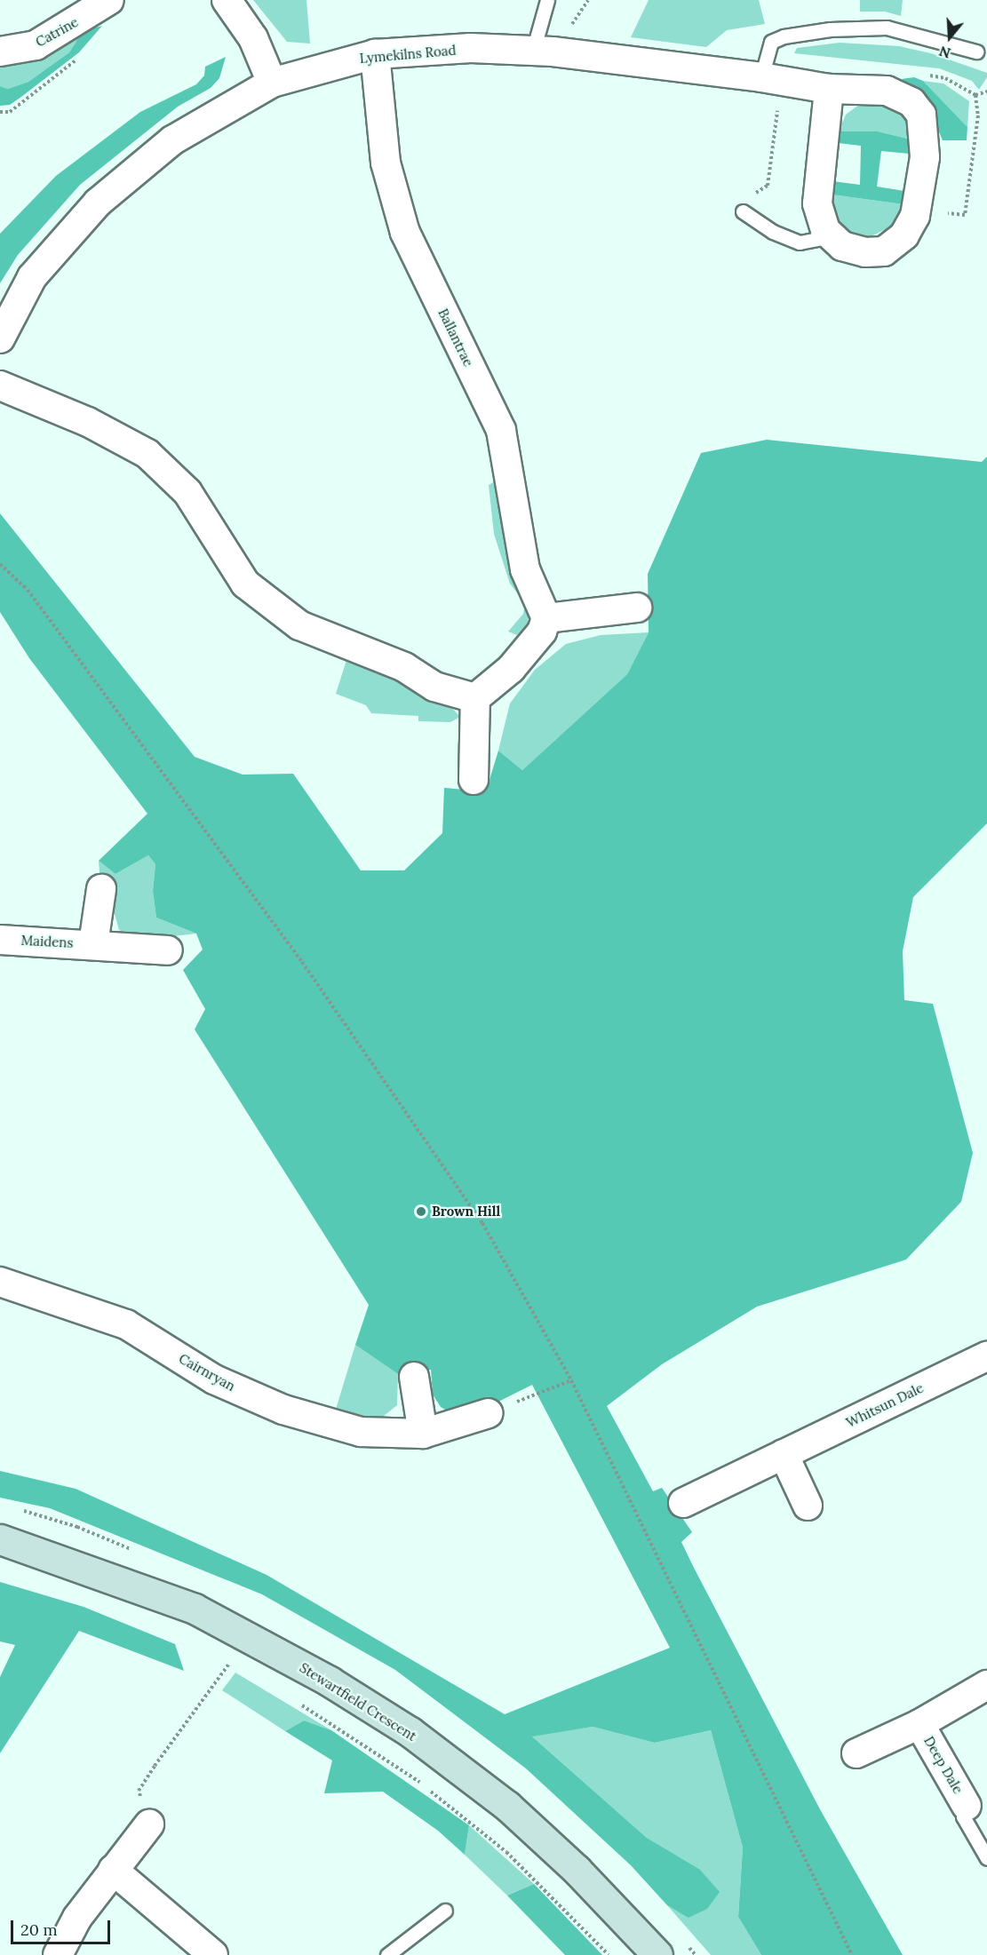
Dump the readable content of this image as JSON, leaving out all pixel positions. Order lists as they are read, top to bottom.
{
  "streets": {
    "street": [
      "Catrine",
      "Lymekilns Road",
      "Ballantrae",
      "Maidens",
      "Cairnryan",
      "Whitsun Dale",
      "Stewartfield Crescent",
      "Deep Dale"
    ]
  },
  "crossings": [
    ["Lymekilns Road", "Ballantrae"]
  ],
  "places": ["Brown Hill"],
  "scale_bar": "20 m",
  "north": "bottom"
}
